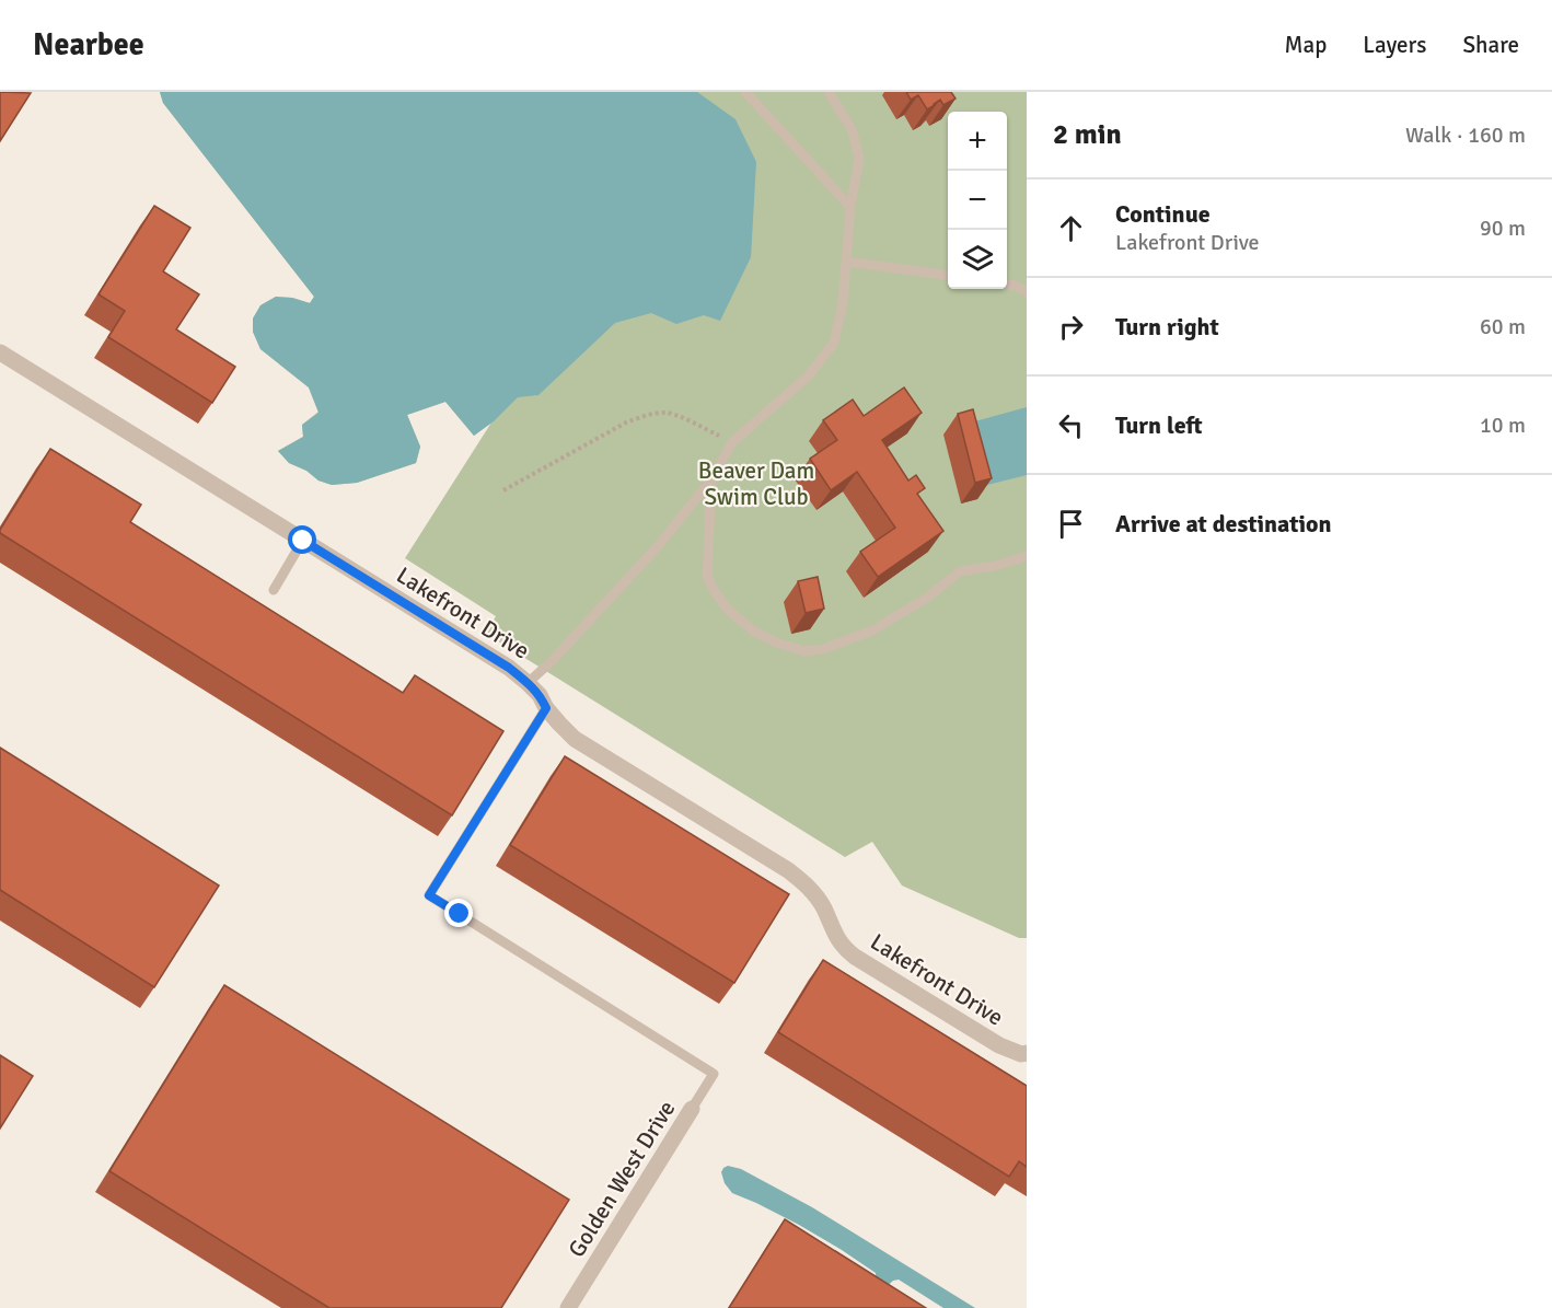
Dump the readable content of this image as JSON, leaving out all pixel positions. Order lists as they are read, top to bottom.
{
  "streets": {
    "street": ["Lakefront Drive", "Golden West Drive"]
  },
  "crossings": [
    ["Lakefront Drive", "Golden West Drive"]
  ],
  "parks": ["Beaver Dam Swim Club"],
  "page": {
    "header": "Nearbee",
    "nav": ["Map", "Layers", "Share"],
    "heading": ["2 min", "Walk · 160 m"],
    "map_buttons": ["+", "−"],
    "list": [
      ["Continue", "Lakefront Drive", "90 m"],
      ["Turn right", "60 m"],
      ["Turn left", "10 m"],
      "Arrive at destination"
    ]
  }
}
